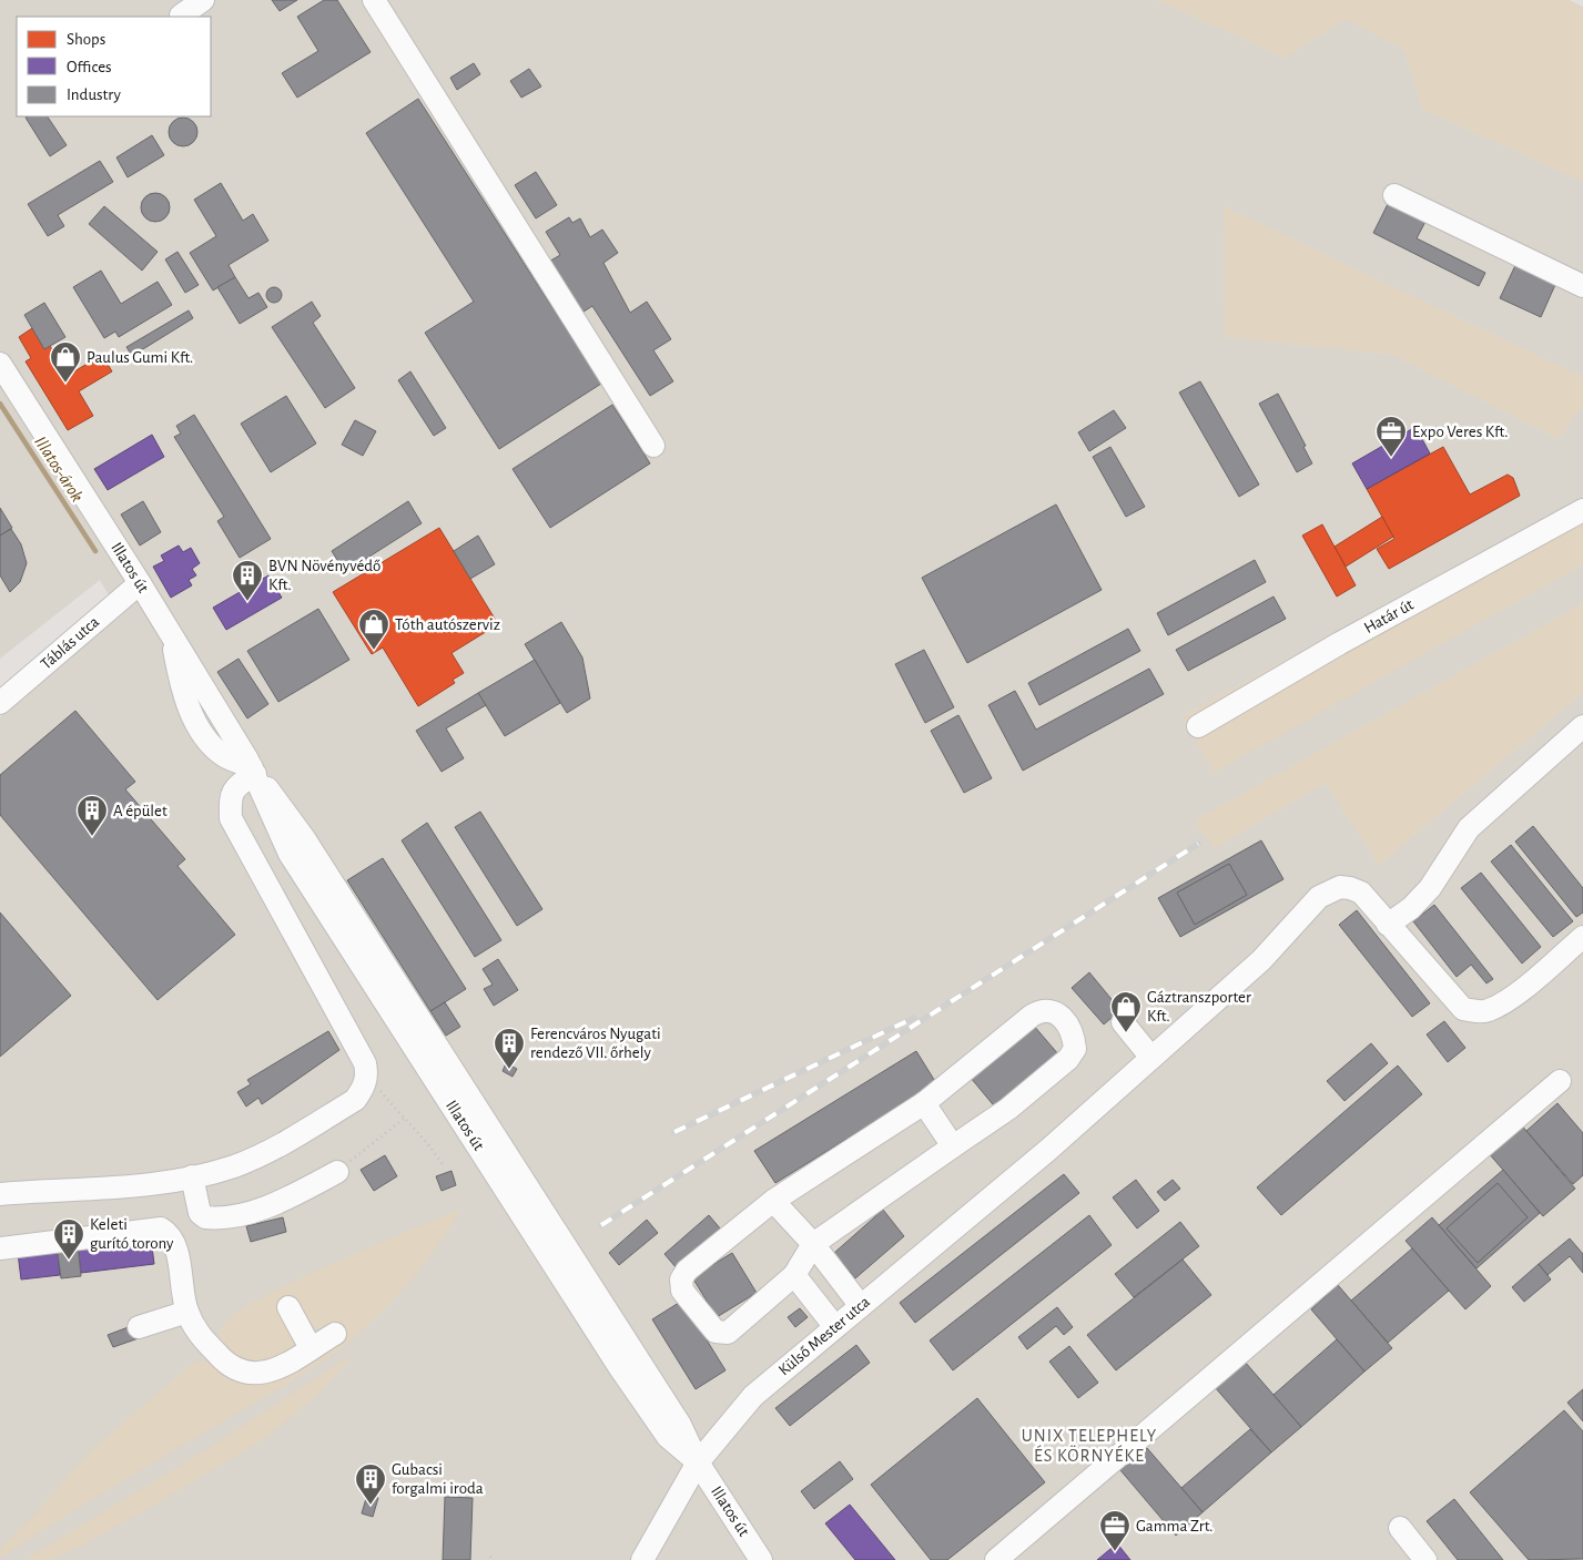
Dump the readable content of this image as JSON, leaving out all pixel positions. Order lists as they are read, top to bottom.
{
  "streets": {
    "street": [
      "Illatos út",
      "Határ út",
      "Táblás utca",
      "Külső Mester utca"
    ]
  },
  "crossings": [
    ["Illatos út", "Táblás utca"],
    ["Illatos út", "Külső Mester utca"]
  ],
  "districts": ["UNIX TELEPHELY ÉS KÖRNYÉKE"],
  "water": ["Illatos-árok"],
  "places": {
    "shop": ["Paulus Gumi Kft.", "Tóth autószerviz", "Gáztranszporter Kft."],
    "office": ["Expo Veres Kft.", "Gamma Zrt."],
    "building": [
      "BVN Növényvédő Kft.",
      "A épület",
      "Ferencváros Nyugati rendező VII. őrhely",
      "Keleti gurító torony",
      "Gubacsi forgalmi iroda"
    ]
  },
  "legend": ["Shops", "Offices", "Industry"]
}
